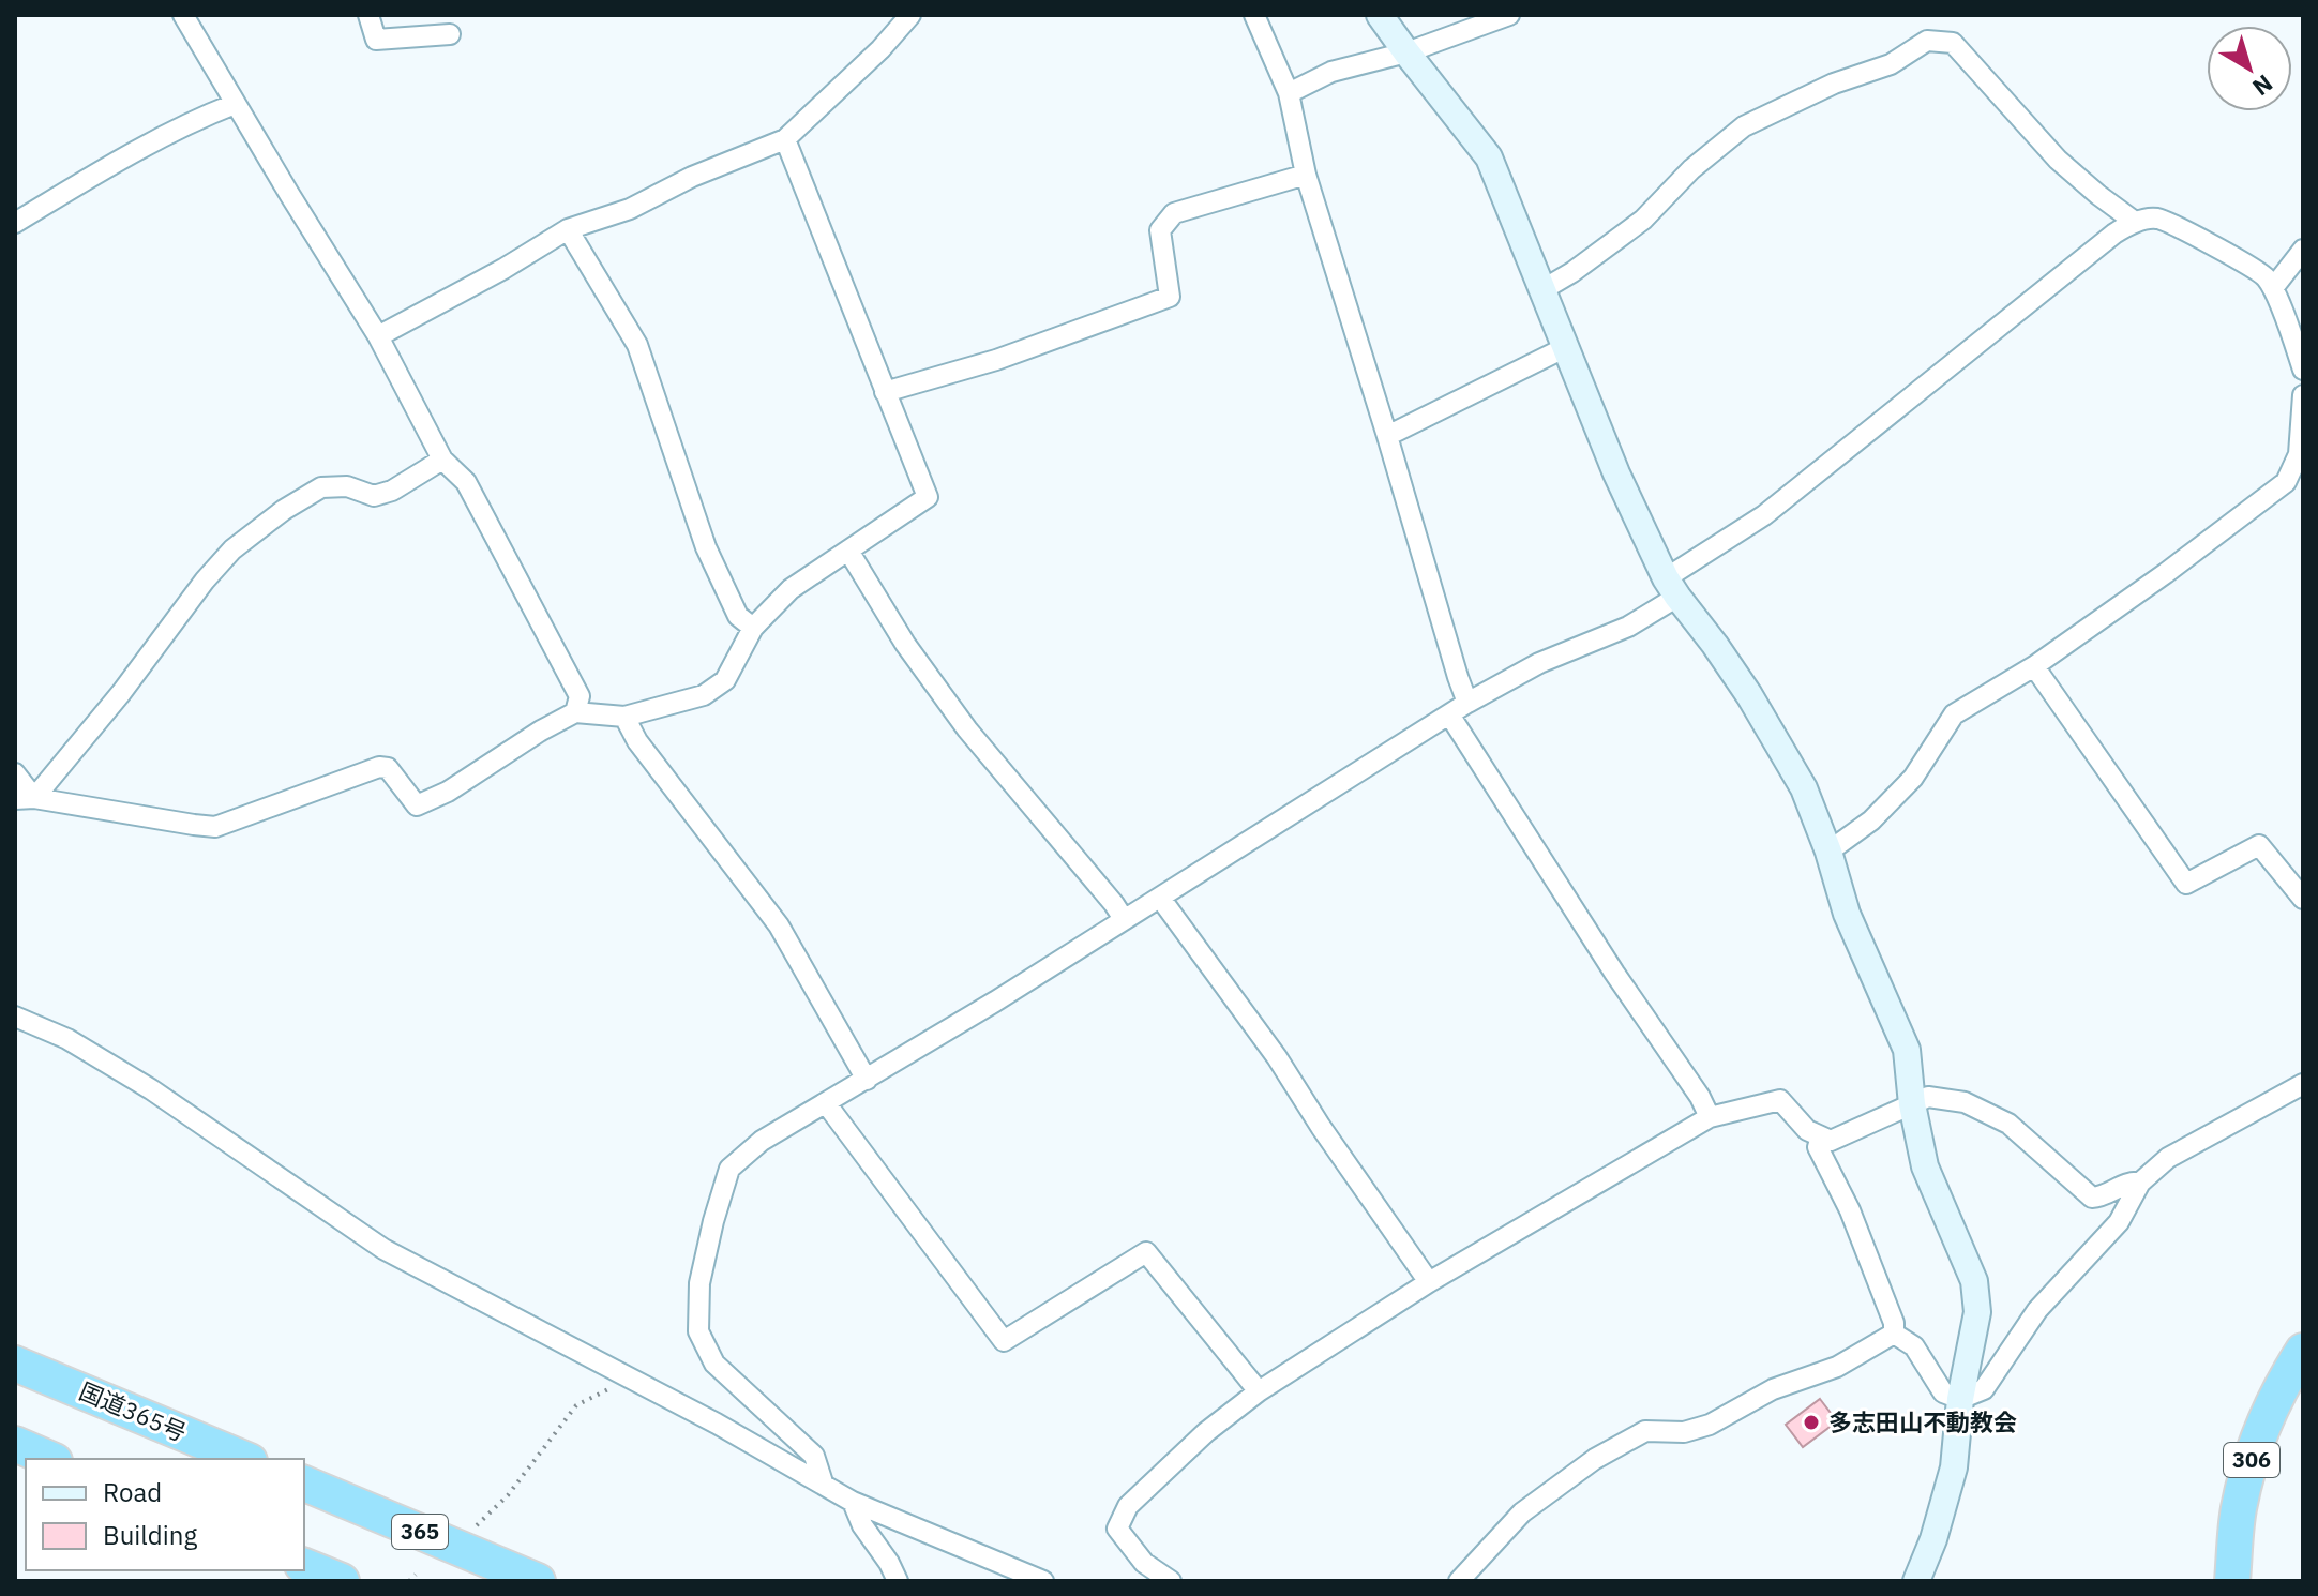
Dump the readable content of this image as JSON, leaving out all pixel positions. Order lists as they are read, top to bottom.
{
  "streets": {
    "highway": ["国道365号", "306", "365"]
  },
  "places": ["多志田山不動教会"],
  "legend": ["Road", "Building"],
  "north": "bottom right"
}
